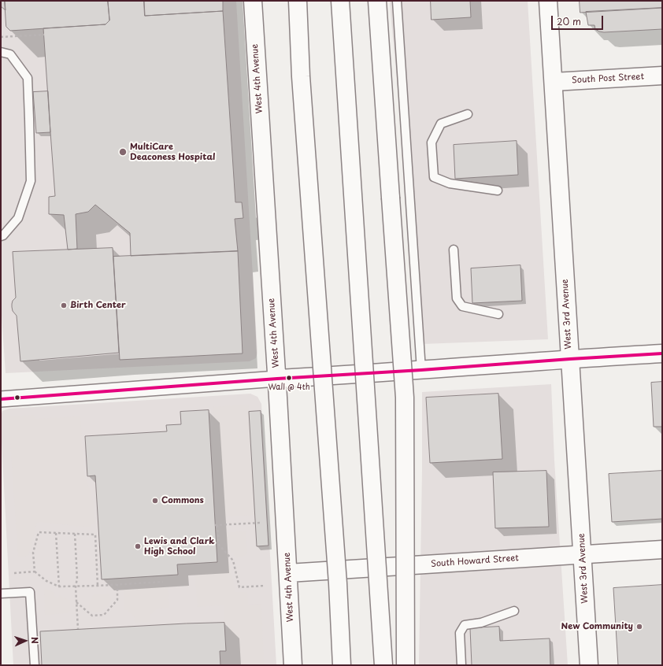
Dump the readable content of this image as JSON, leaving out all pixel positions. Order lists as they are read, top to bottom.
{
  "streets": {
    "main road": [
      "West 4th Avenue",
      "South Post Street",
      "West 3rd Avenue",
      "South Howard Street"
    ]
  },
  "crossings": [
    ["West 4th Avenue", "South Howard Street"],
    ["South Post Street", "West 3rd Avenue"],
    ["West 3rd Avenue", "South Howard Street"]
  ],
  "places": [
    "MultiCare Deaconess Hospital",
    "Birth Center",
    "Wall @ 4th",
    "Commons",
    "Lewis and Clark High School",
    "New Community"
  ],
  "scale_bar": "20 m",
  "north": "right"
}
